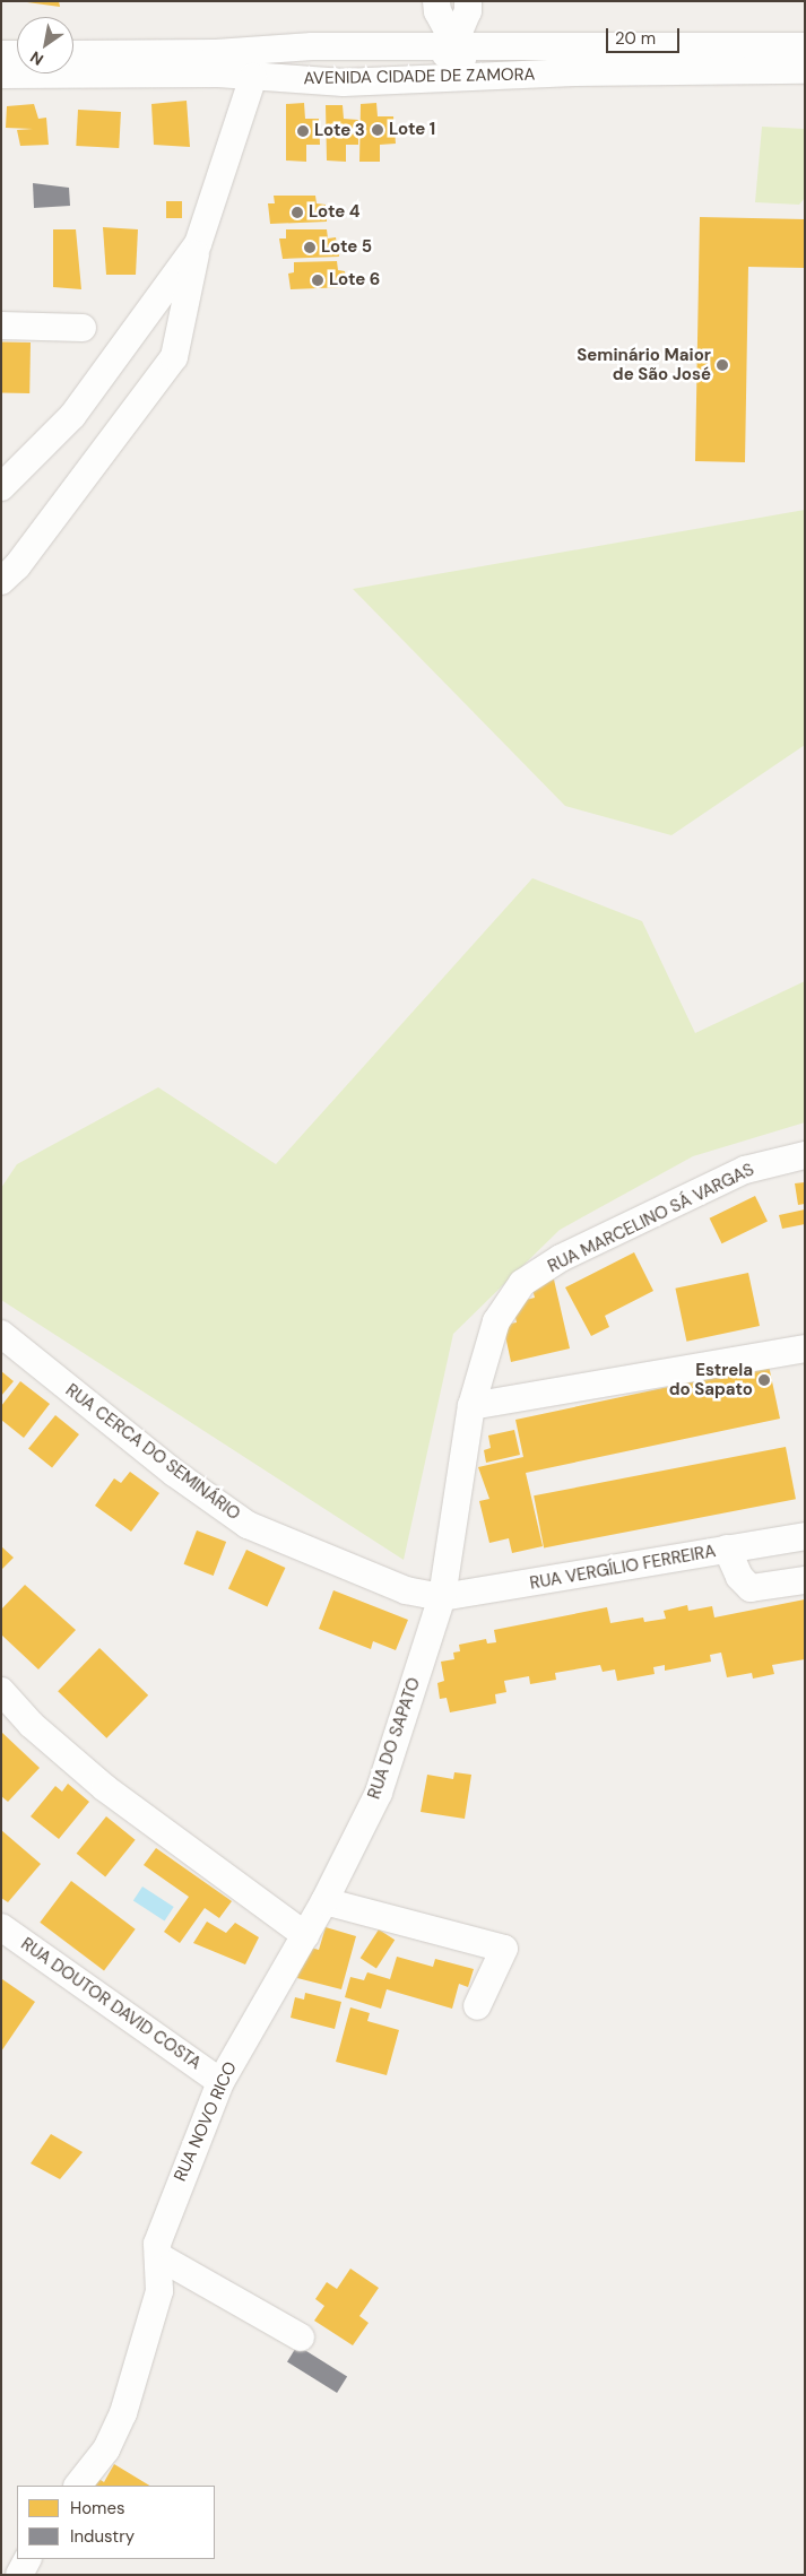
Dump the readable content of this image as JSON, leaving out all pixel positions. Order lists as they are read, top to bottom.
{
  "streets": {
    "street": [
      "AVENIDA CIDADE DE ZAMORA",
      "RUA MARCELINO SÁ VARGAS",
      "RUA CERCA DO SEMINÁRIO",
      "RUA VERGÍLIO FERREIRA",
      "RUA DO SAPATO",
      "RUA DOUTOR DAVID COSTA",
      "RUA NOVO RICO"
    ]
  },
  "crossings": [
    ["RUA MARCELINO SÁ VARGAS", "RUA CERCA DO SEMINÁRIO"],
    ["RUA MARCELINO SÁ VARGAS", "RUA VERGÍLIO FERREIRA"],
    ["RUA MARCELINO SÁ VARGAS", "RUA DO SAPATO"],
    ["RUA CERCA DO SEMINÁRIO", "RUA VERGÍLIO FERREIRA"],
    ["RUA CERCA DO SEMINÁRIO", "RUA DO SAPATO"],
    ["RUA VERGÍLIO FERREIRA", "RUA DO SAPATO"],
    ["RUA DO SAPATO", "RUA NOVO RICO"],
    ["RUA DOUTOR DAVID COSTA", "RUA NOVO RICO"]
  ],
  "places": [
    "Lote 1",
    "Lote 3",
    "Lote 4",
    "Lote 5",
    "Lote 6",
    "Seminário Maior de São José",
    "Estrela do Sapato"
  ],
  "legend": ["Homes", "Industry"],
  "scale_bar": "20 m",
  "north": "bottom left"
}
